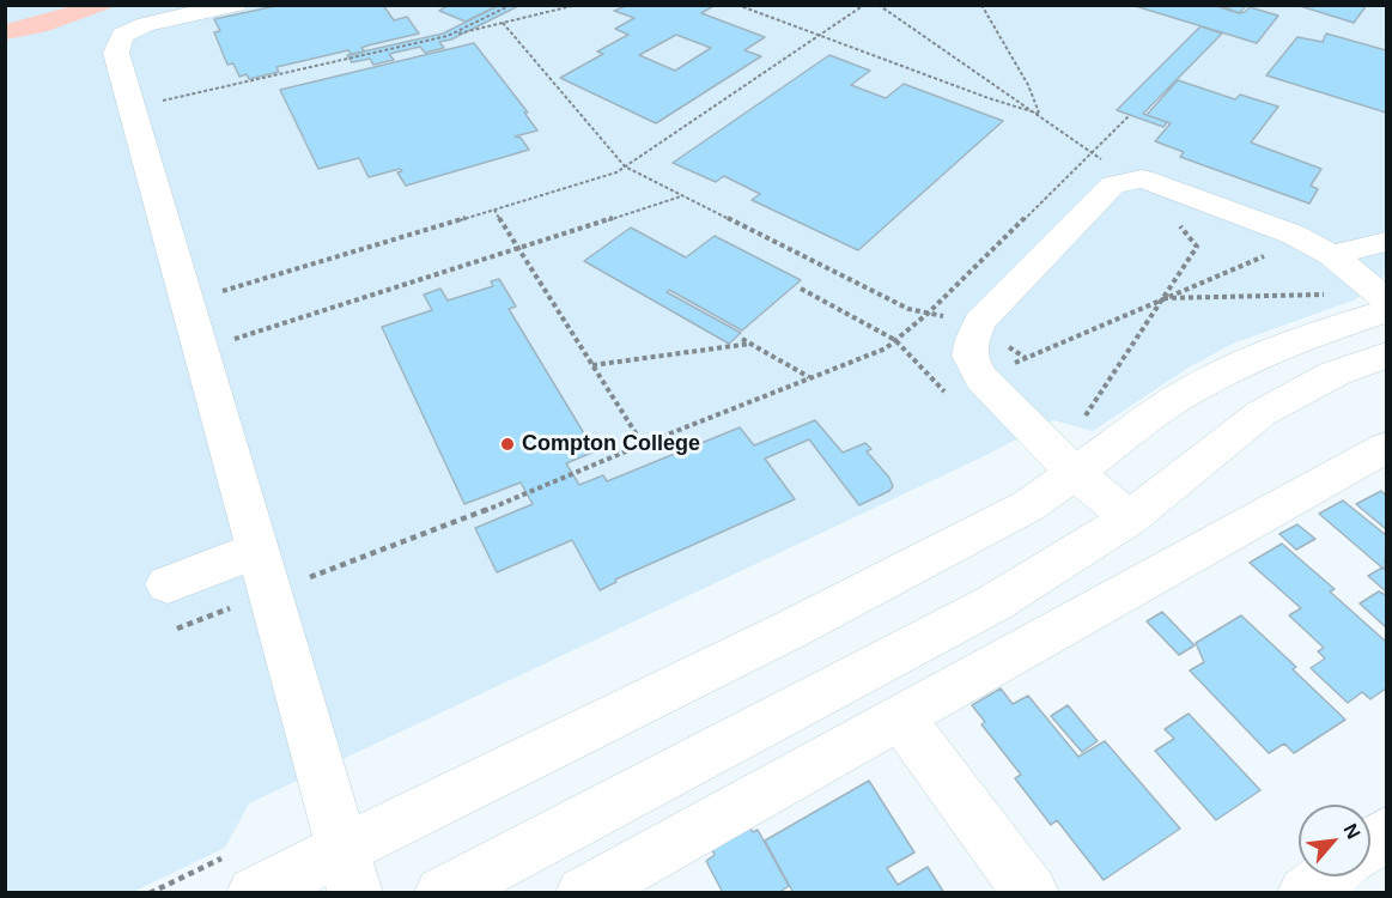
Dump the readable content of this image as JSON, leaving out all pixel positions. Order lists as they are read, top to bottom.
{
  "places": ["Compton College"],
  "north": "top right"
}
